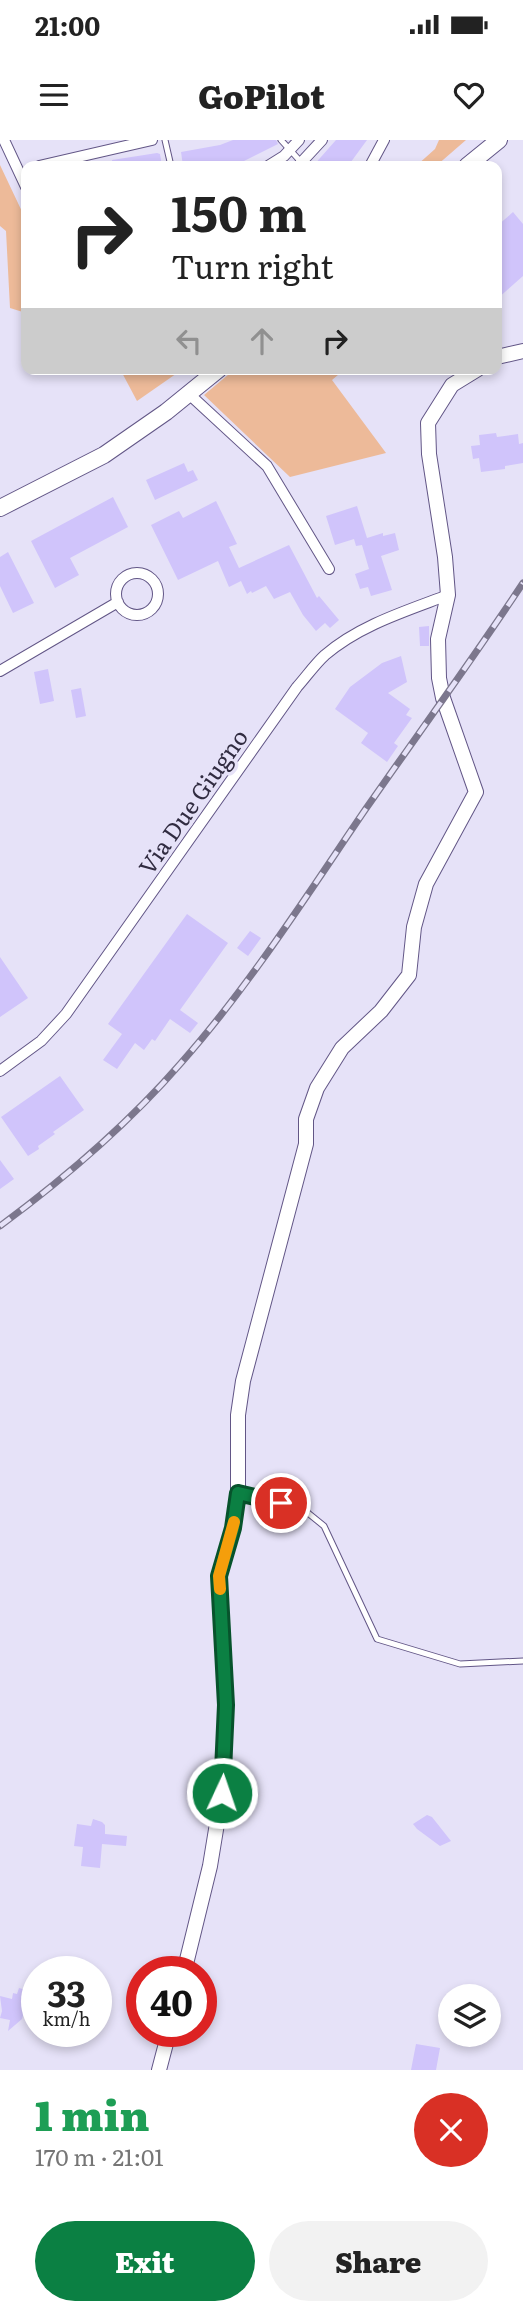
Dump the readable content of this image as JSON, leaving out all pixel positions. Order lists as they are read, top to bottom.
{
  "streets": {
    "street": ["Via Due Giugno"]
  },
  "page": {
    "status": "21:00",
    "header": "GoPilot",
    "turn": ["150 m", "Turn right"],
    "speed": "33 km/h",
    "limit": "40",
    "heading": ["1 min", "170 m · 21:01"],
    "buttons": ["Exit", "Share"]
  }
}
